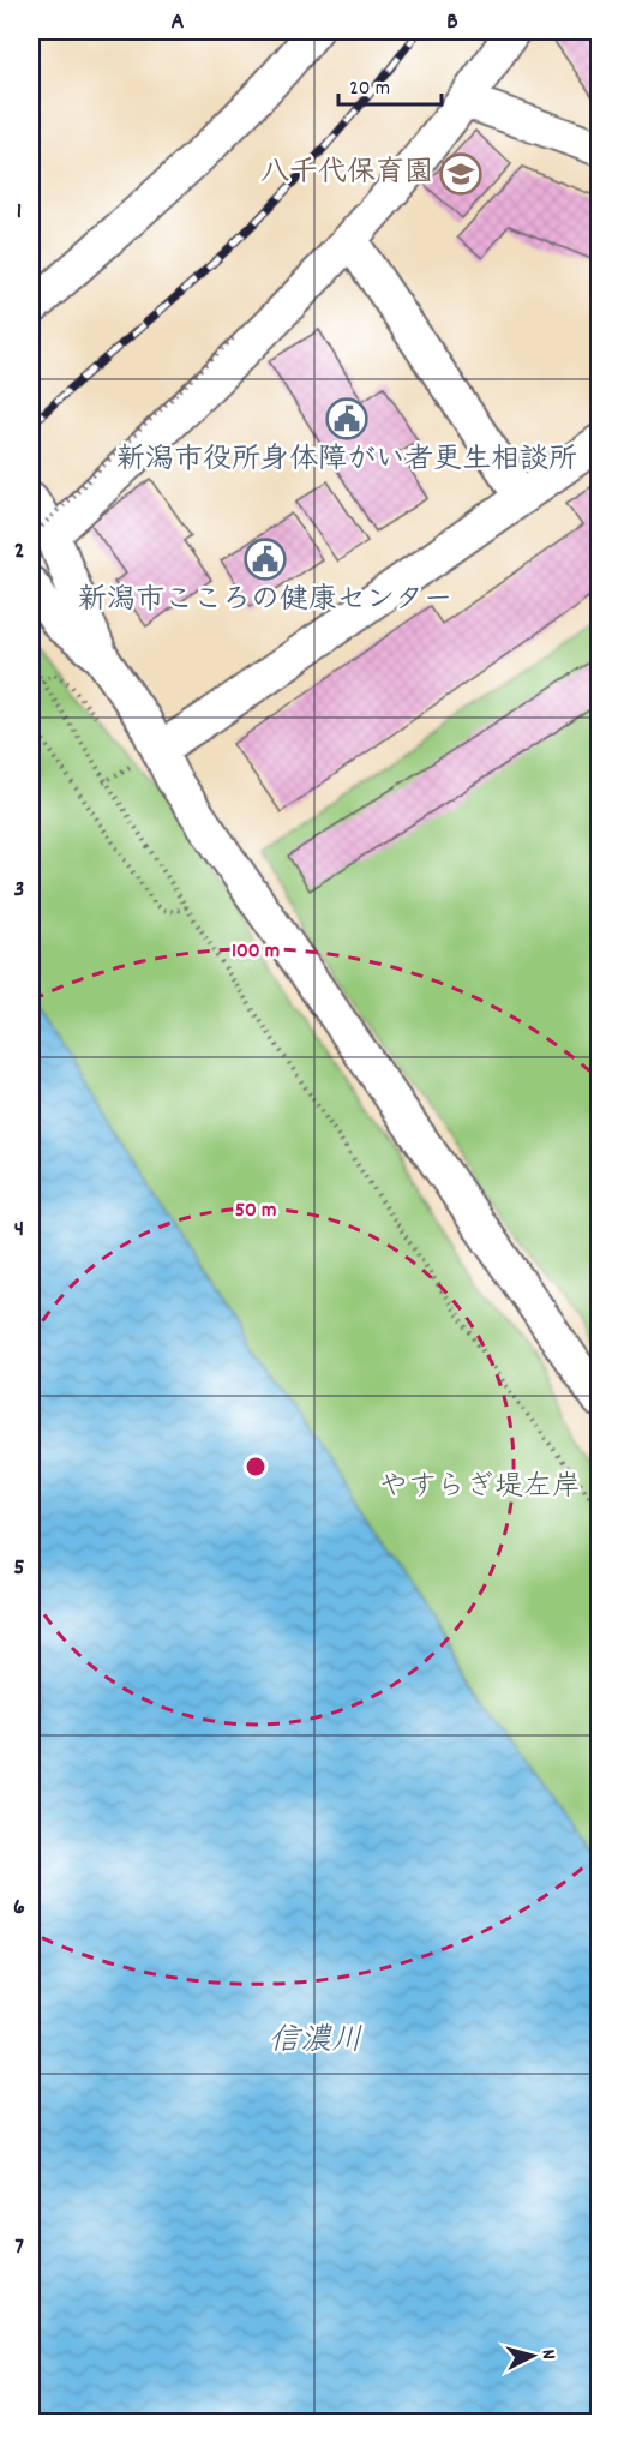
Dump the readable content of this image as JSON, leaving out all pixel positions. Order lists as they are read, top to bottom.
{
  "water": ["信濃川"],
  "parks": ["やすらぎ堤左岸"],
  "places": {
    "school or university": ["八千代保育園"],
    "public building": ["新潟市役所身体障がい者更生相談所", "新潟市こころの健康センター"]
  },
  "scale_bar": "20 m",
  "north": "right",
  "grid": {
    "columns": ["A", "B"],
    "rows": [
      "1",
      "2",
      "3",
      "4",
      "5",
      "6",
      "7"
    ]
  },
  "rings": ["100 m", "50 m"]
}
